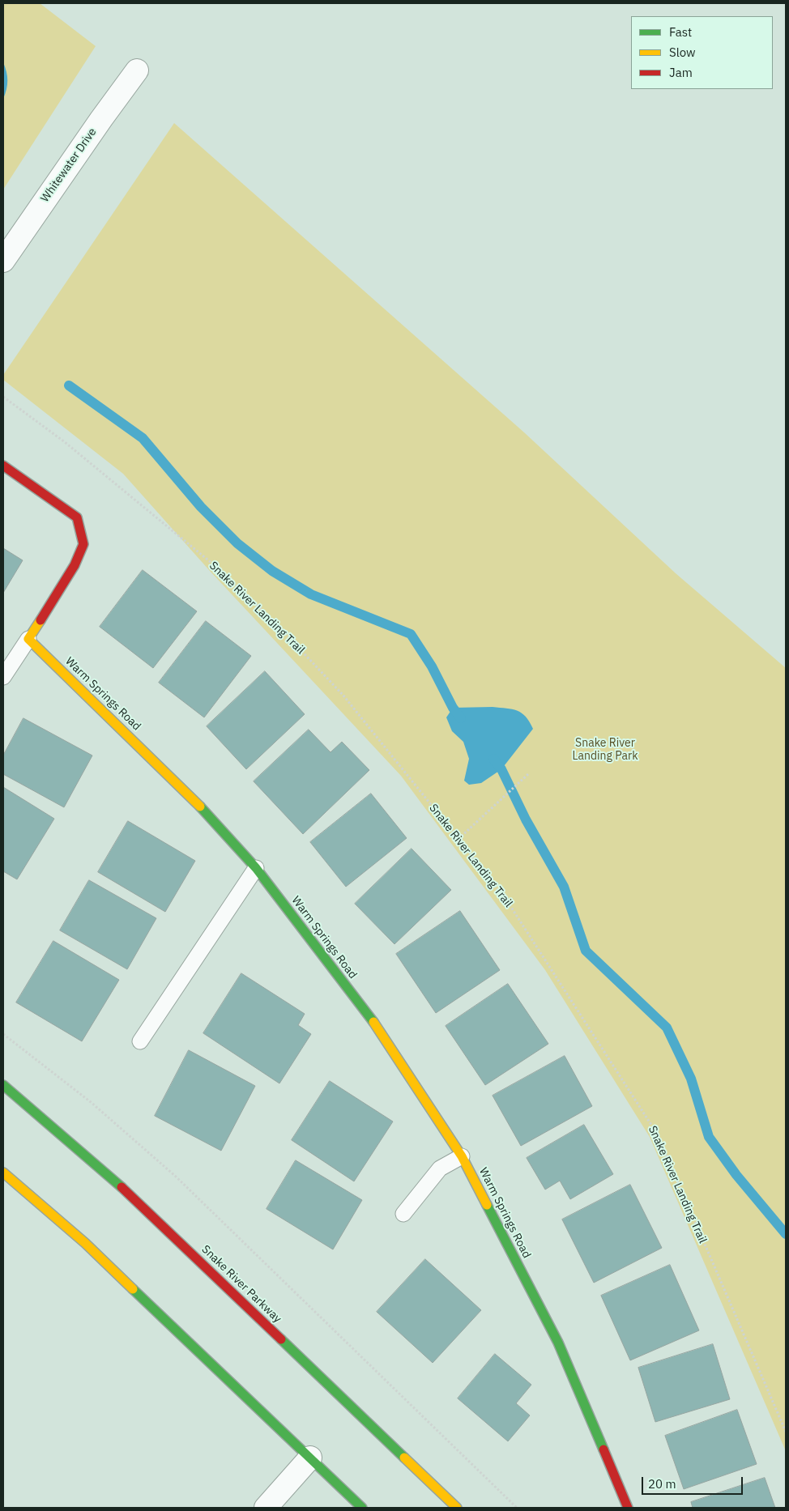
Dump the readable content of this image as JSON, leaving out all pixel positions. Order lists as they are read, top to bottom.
{
  "streets": {
    "street": ["Whitewater Drive", "Warm Springs Road", "Snake River Parkway"],
    "path": ["Snake River Landing Trail"]
  },
  "parks": ["Snake River Landing Park"],
  "legend": ["Fast", "Slow", "Jam"],
  "scale_bar": "20 m"
}
